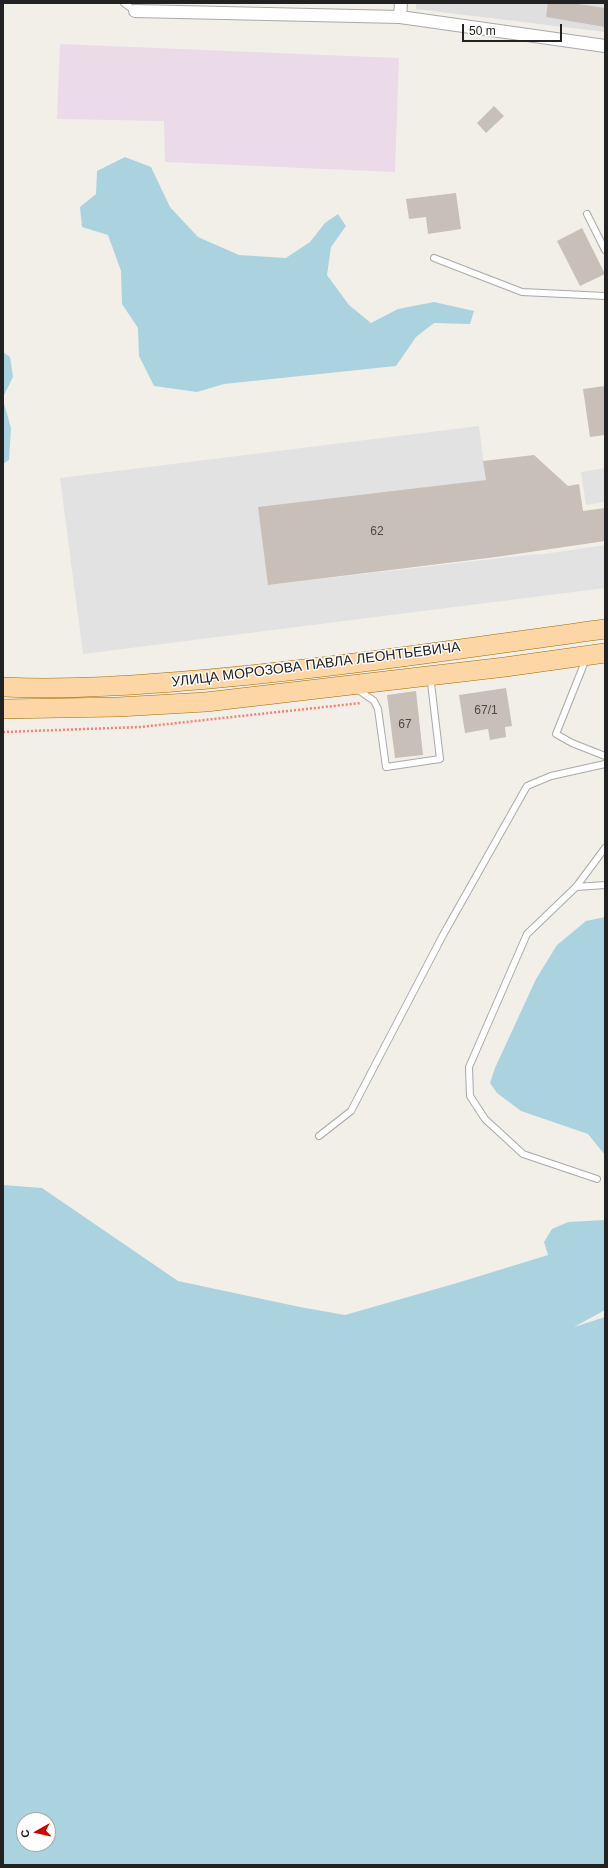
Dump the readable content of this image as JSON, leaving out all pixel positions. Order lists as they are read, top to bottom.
{
  "streets": {
    "main road": ["УЛИЦА МОРОЗОВА ПАВЛА ЛЕОНТЬЕВИЧА"]
  },
  "house_numbers": ["62", "67/1", "67"],
  "scale_bar": "50 m",
  "north": "left"
}
